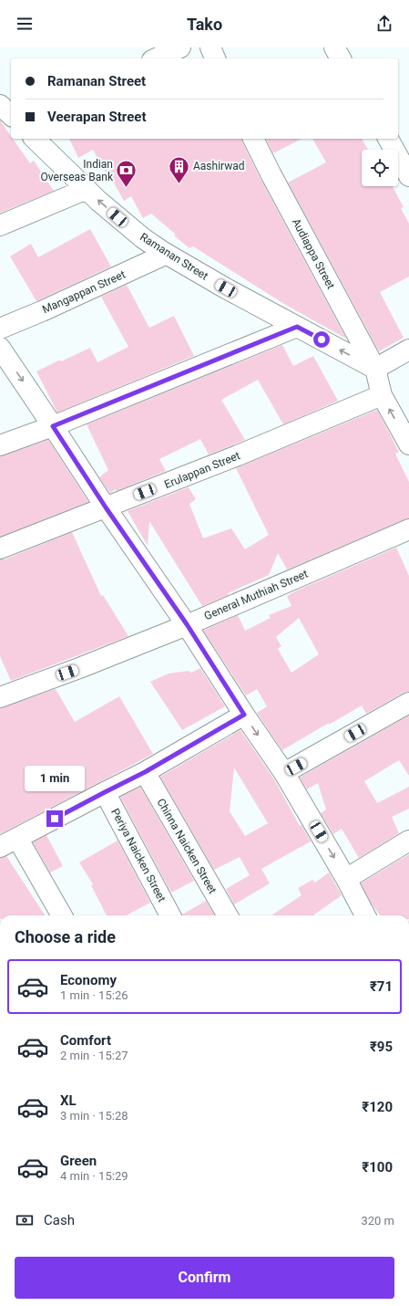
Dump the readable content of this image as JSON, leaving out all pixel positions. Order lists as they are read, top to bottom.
{
  "streets": {
    "street": [
      "Audiappa Street",
      "Ramanan Street",
      "Mangappan Street",
      "Erulappan Street",
      "General Muthiah Street",
      "Chinna Naicken Street",
      "Periya Naicken Street"
    ]
  },
  "crossings": [
    ["Audiappa Street", "Ramanan Street"],
    ["Audiappa Street", "Erulappan Street"],
    ["Ramanan Street", "Mangappan Street"]
  ],
  "one_way": ["Ramanan Street"],
  "places": {
    "building": ["Aashirwad"],
    "bank": ["Indian Overseas Bank"]
  },
  "page": {
    "header": "Tako",
    "banner": ["Ramanan Street", "Veerapan Street"],
    "bubble": "1 min",
    "heading": "Choose a ride",
    "list": [
      {
        "name": "Economy",
        "note": "1 min · 15:26",
        "value": "₹71"
      },
      {
        "name": "Comfort",
        "note": "2 min · 15:27",
        "value": "₹95"
      },
      {
        "name": "XL",
        "note": "3 min · 15:28",
        "value": "₹120"
      },
      {
        "name": "Green",
        "note": "4 min · 15:29",
        "value": "₹100"
      }
    ],
    "pay": ["Cash", "320 m"],
    "buttons": "Confirm"
  }
}
